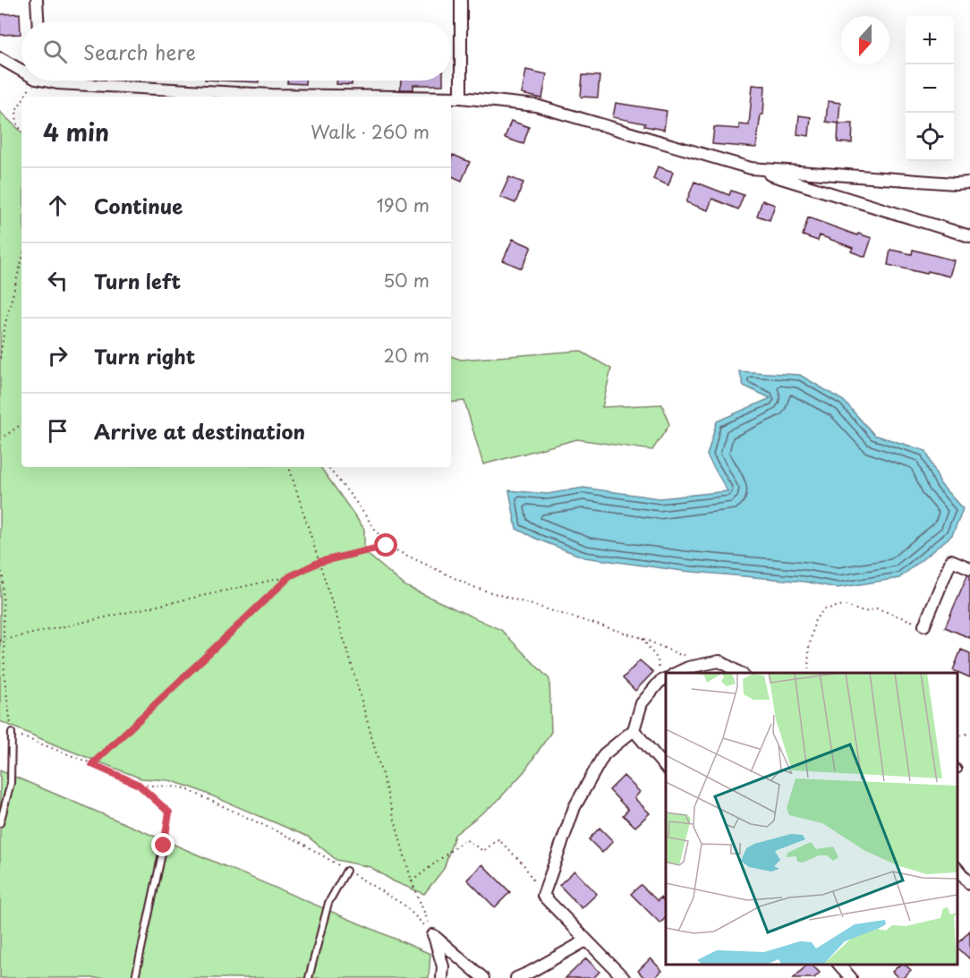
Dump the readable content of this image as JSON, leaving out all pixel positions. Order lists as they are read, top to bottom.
{
  "north": "bottom",
  "page": {
    "map_buttons": ["+", "−"],
    "search": "Search here",
    "heading": ["4 min", "Walk · 260 m"],
    "list": [
      ["Continue", "190 m"],
      ["Turn left", "50 m"],
      ["Turn right", "20 m"],
      "Arrive at destination"
    ]
  }
}
